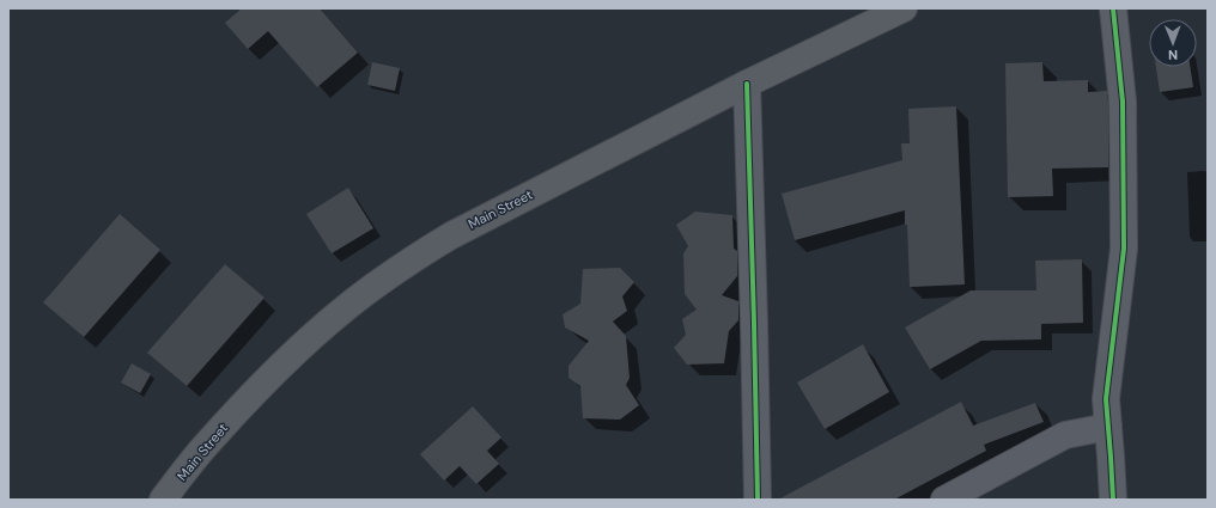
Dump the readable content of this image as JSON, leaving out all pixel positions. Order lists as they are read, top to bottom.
{
  "streets": {
    "main road": ["Main Street"]
  },
  "north": "bottom"
}
